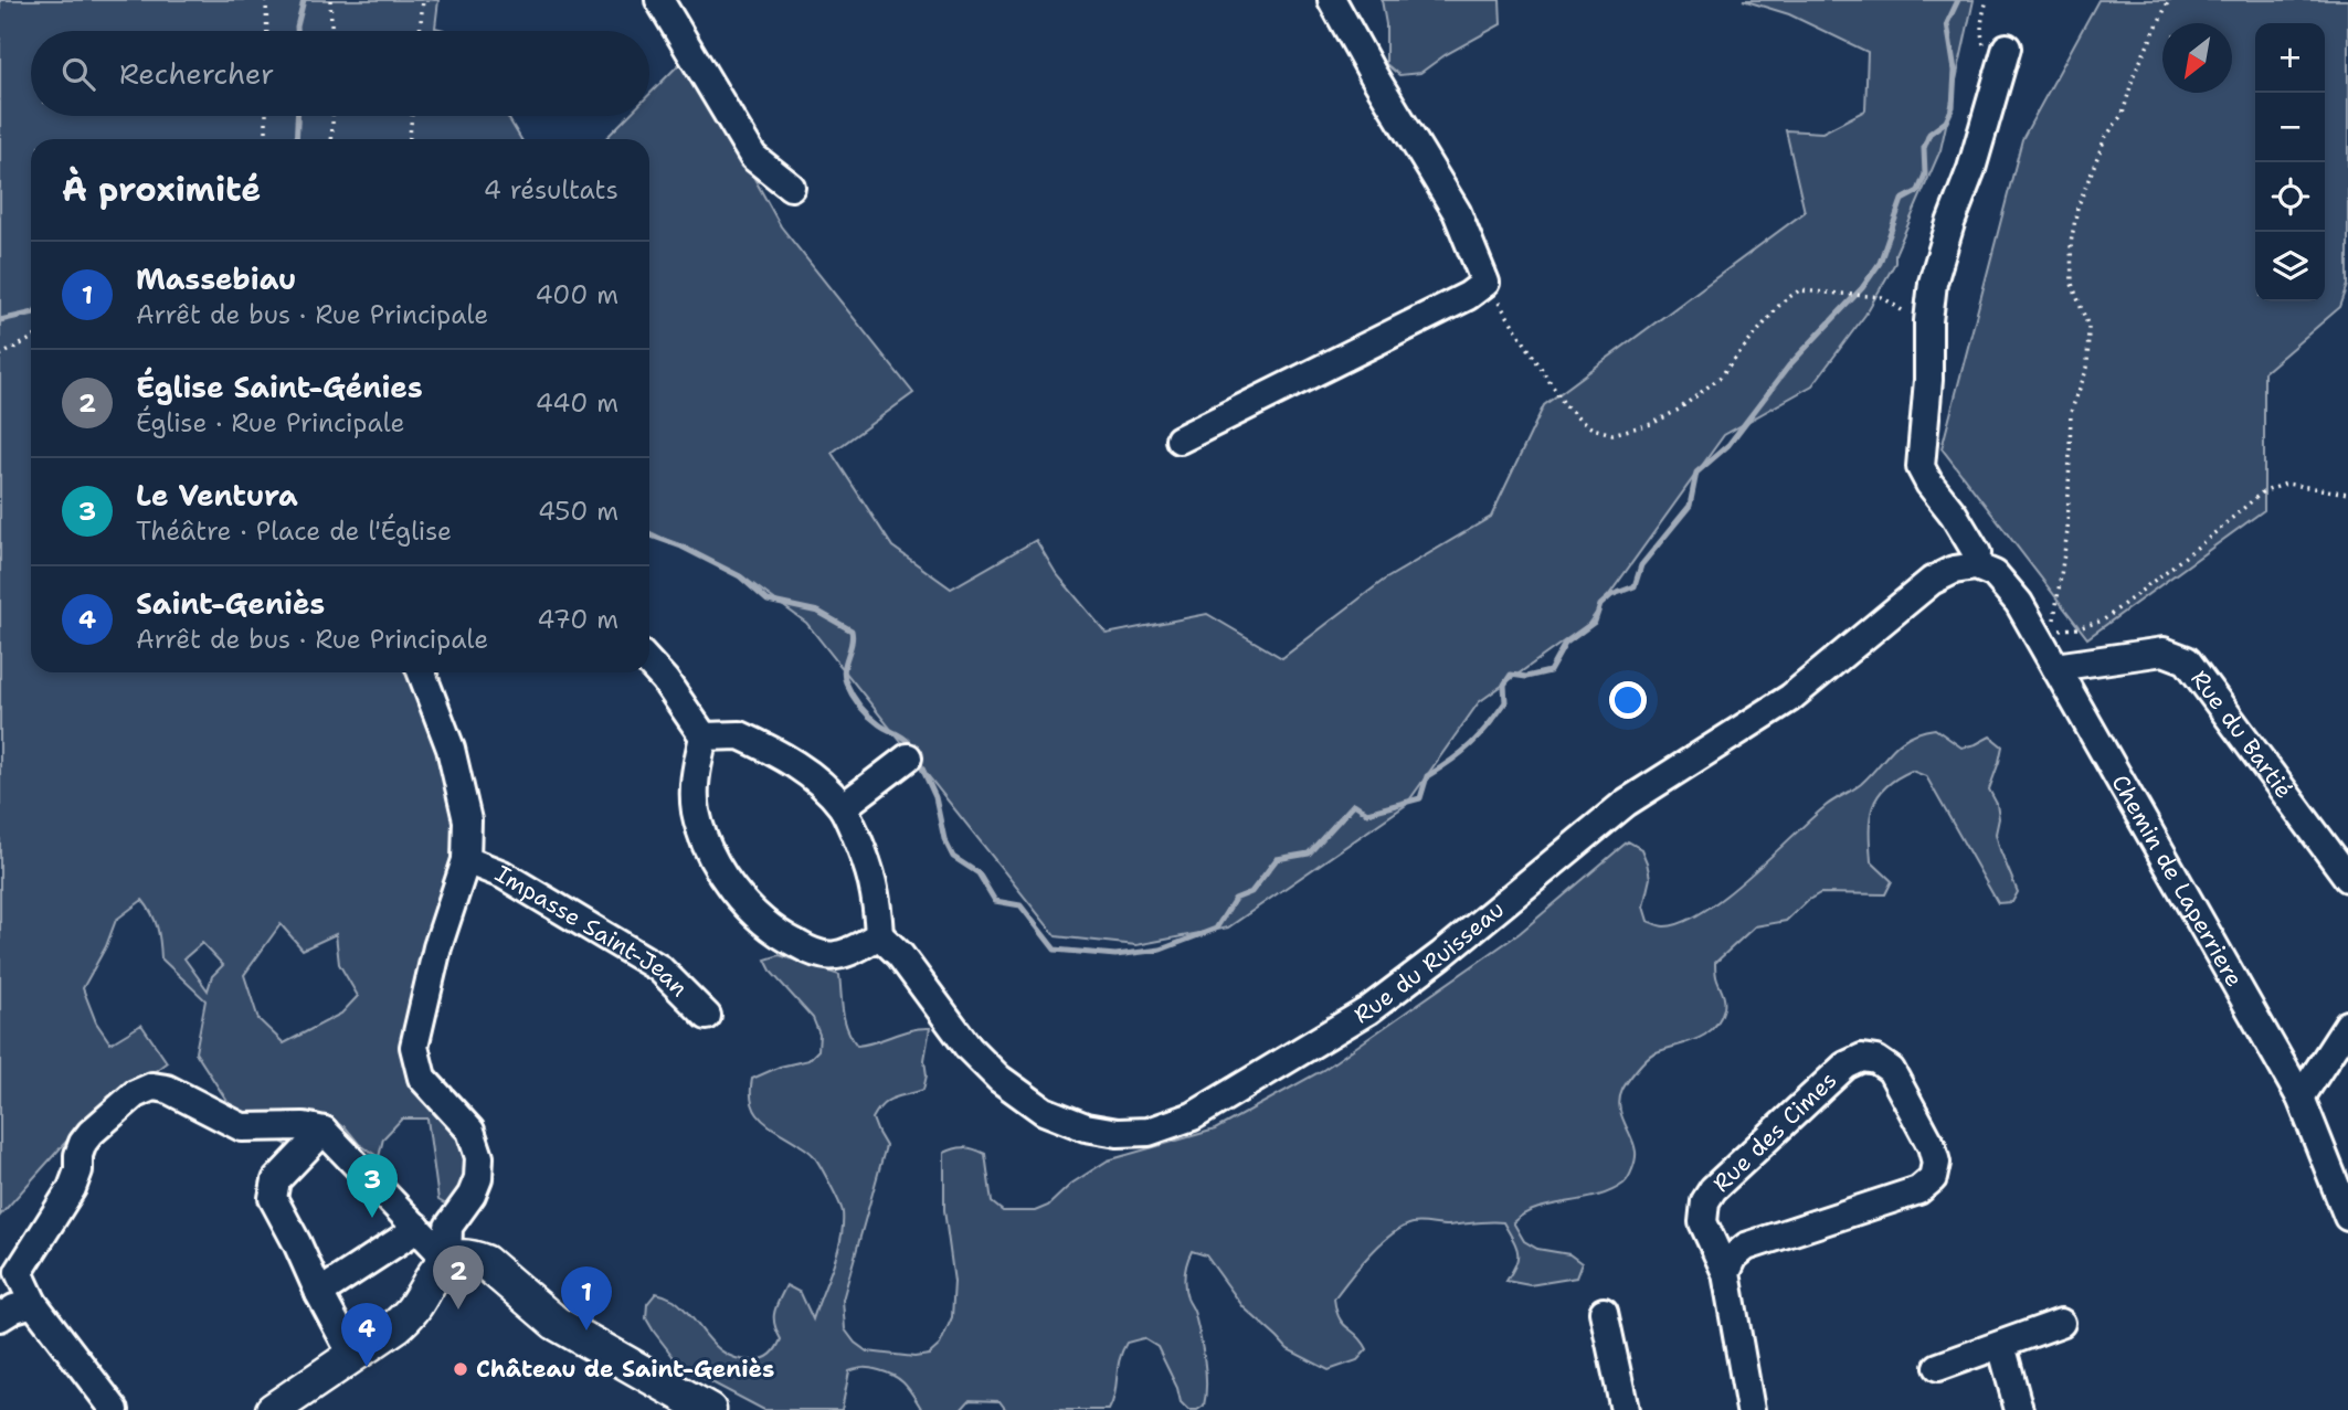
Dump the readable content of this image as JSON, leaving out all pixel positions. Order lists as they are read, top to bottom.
{
  "streets": {
    "street": [
      "Rue du Bartié",
      "Chemin de Laperriere",
      "Impasse Saint-Jean",
      "Rue du Ruisseau",
      "Rue des Cimes"
    ]
  },
  "crossings": [
    ["Rue du Bartié", "Chemin de Laperriere"],
    ["Chemin de Laperriere", "Rue du Ruisseau"]
  ],
  "places": ["Château de Saint-Geniès"],
  "north": "bottom left",
  "page": {
    "map_buttons": ["+", "−"],
    "search": "Rechercher",
    "heading": ["À proximité", "4 résultats"],
    "list": [
      {
        "mark": "1",
        "name": "Massebiau",
        "note": "Arrêt de bus · Rue Principale",
        "value": "400 m"
      },
      {
        "mark": "2",
        "name": "Église Saint-Génies",
        "note": "Église · Rue Principale",
        "value": "440 m"
      },
      {
        "mark": "3",
        "name": "Le Ventura",
        "note": "Théâtre · Place de l'Église",
        "value": "450 m"
      },
      {
        "mark": "4",
        "name": "Saint-Geniès",
        "note": "Arrêt de bus · Rue Principale",
        "value": "470 m"
      }
    ],
    "pins": [
      "3",
      "2",
      "1",
      "4"
    ]
  }
}
